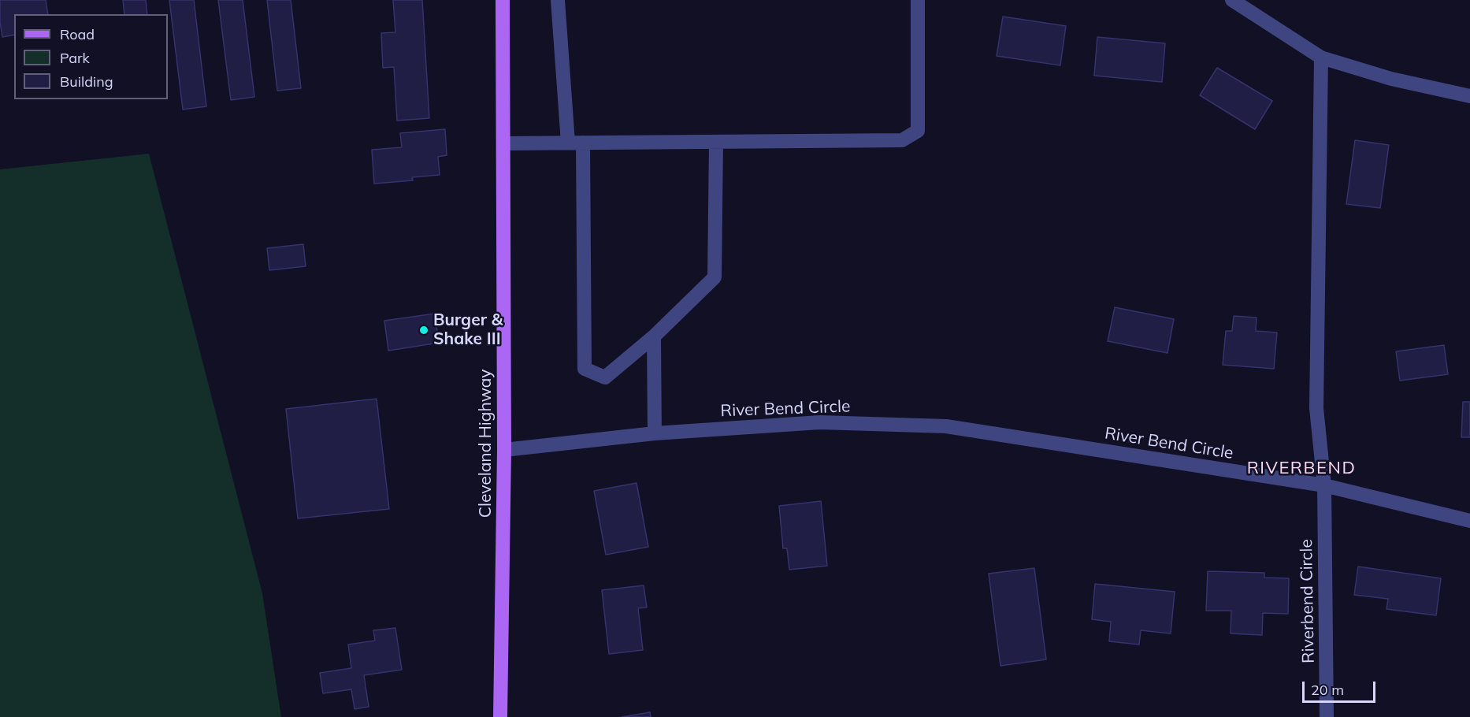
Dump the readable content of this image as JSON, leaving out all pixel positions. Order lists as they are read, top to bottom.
{
  "streets": {
    "main road": ["Cleveland Highway"],
    "street": ["River Bend Circle", "Riverbend Circle"]
  },
  "crossings": [
    ["River Bend Circle", "Cleveland Highway"],
    ["River Bend Circle", "Riverbend Circle"]
  ],
  "districts": ["RIVERBEND"],
  "places": ["Burger & Shake III"],
  "legend": ["Road", "Park", "Building"],
  "scale_bar": "20 m"
}
